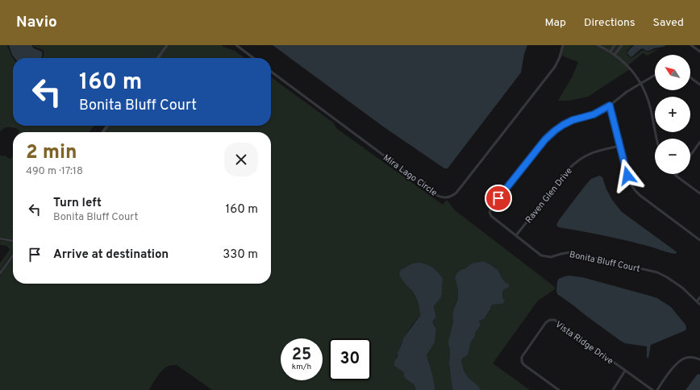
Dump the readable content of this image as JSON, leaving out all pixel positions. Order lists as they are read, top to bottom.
{
  "streets": {
    "street": [
      "Mira Lago Circle",
      "Raven Glen Drive",
      "Bonita Bluff Court",
      "Vista Ridge Drive"
    ]
  },
  "crossings": [
    ["Raven Glen Drive", "Bonita Bluff Court"]
  ],
  "north": "top left",
  "page": {
    "header": "Navio",
    "nav": ["Map", "Directions", "Saved"],
    "map_buttons": ["+", "−"],
    "turn": ["160 m", "Bonita Bluff Court"],
    "heading": ["2 min", "490 m · 17:18"],
    "list": [
      {
        "name": "Turn left",
        "note": "Bonita Bluff Court",
        "value": "160 m"
      },
      {
        "name": "Arrive at destination",
        "value": "330 m"
      }
    ],
    "speed": "25 km/h",
    "limit": "30"
  }
}
